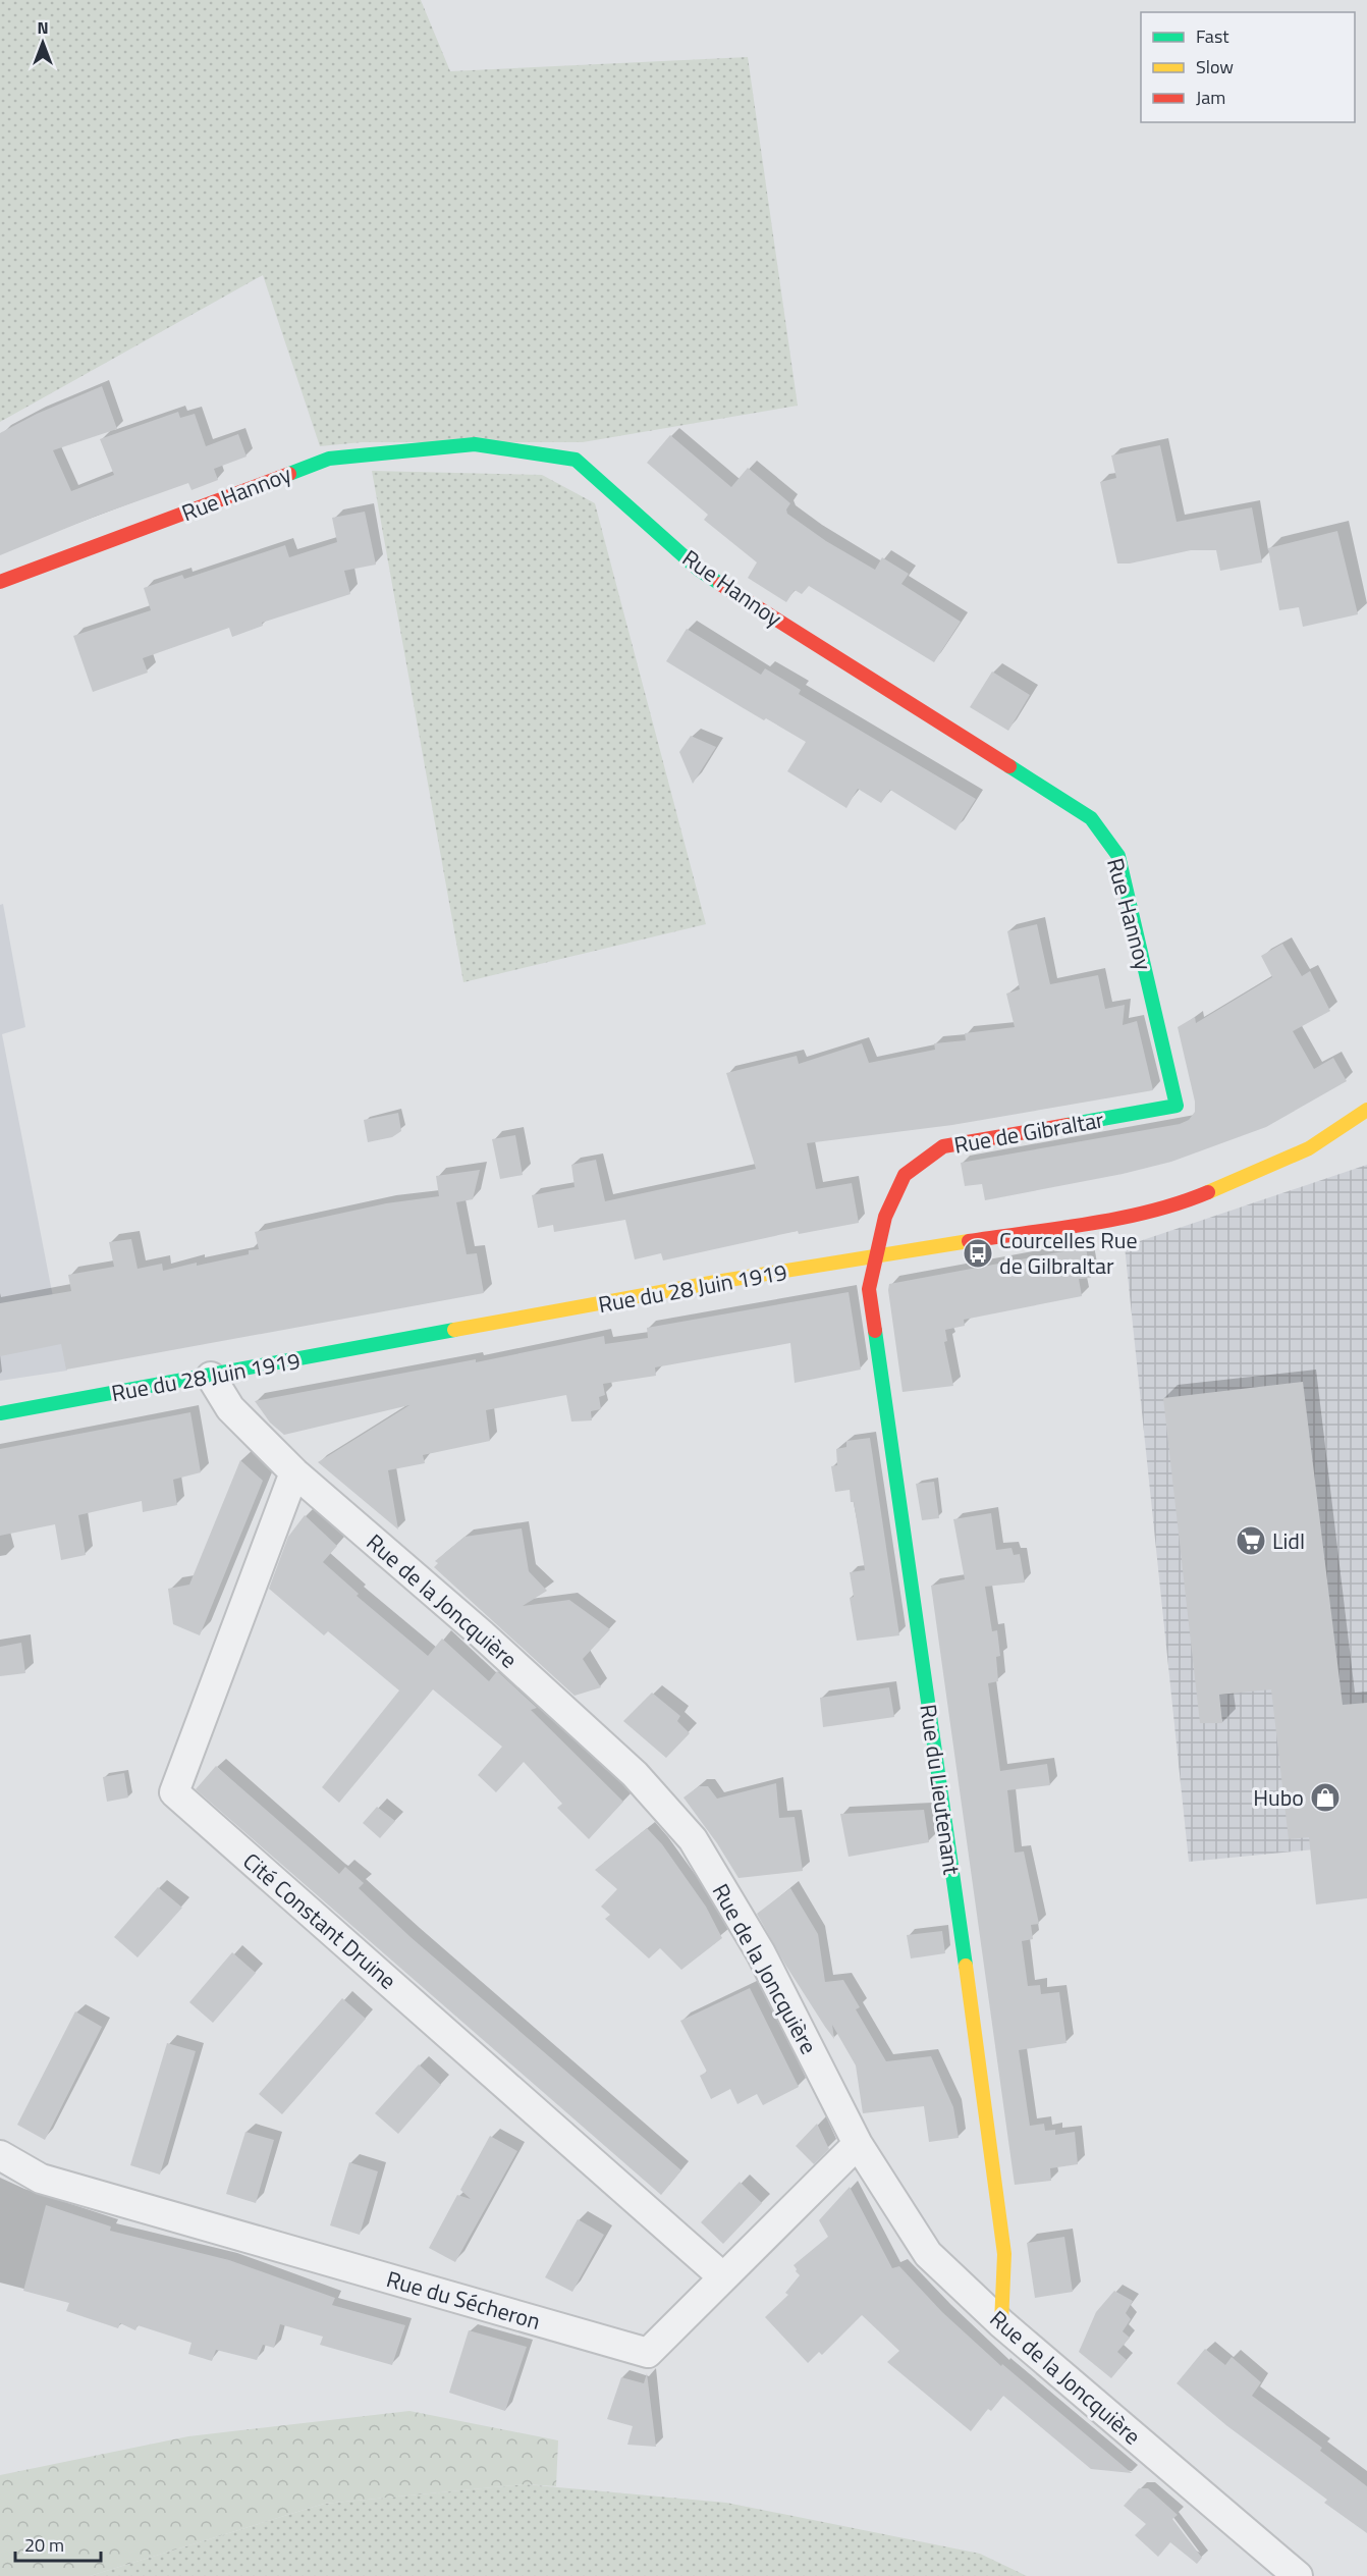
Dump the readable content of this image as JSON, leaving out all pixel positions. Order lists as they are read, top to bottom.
{
  "streets": {
    "street": [
      "Rue Hannoy",
      "Rue de Gibraltar",
      "Rue du 28 Juin 1919",
      "Rue de la Joncquière",
      "Rue du Lieutenant",
      "Cité Constant Druine",
      "Rue du Sécheron"
    ]
  },
  "crossings": [
    ["Rue Hannoy", "Rue de Gibraltar"],
    ["Rue de Gibraltar", "Rue du 28 Juin 1919"],
    ["Rue de Gibraltar", "Rue du Lieutenant"],
    ["Rue du 28 Juin 1919", "Rue de la Joncquière"],
    ["Rue du 28 Juin 1919", "Rue du Lieutenant"],
    ["Rue de la Joncquière", "Rue du Lieutenant"],
    ["Rue de la Joncquière", "Cité Constant Druine"],
    ["Rue de la Joncquière", "Rue du Sécheron"],
    ["Cité Constant Druine", "Rue du Sécheron"]
  ],
  "places": {
    "bus stop": ["Courcelles Rue de Gilbraltar"],
    "supermarket": ["Lidl"],
    "shop": ["Hubo"]
  },
  "legend": ["Fast", "Slow", "Jam"],
  "scale_bar": "20 m",
  "north": "top"
}
